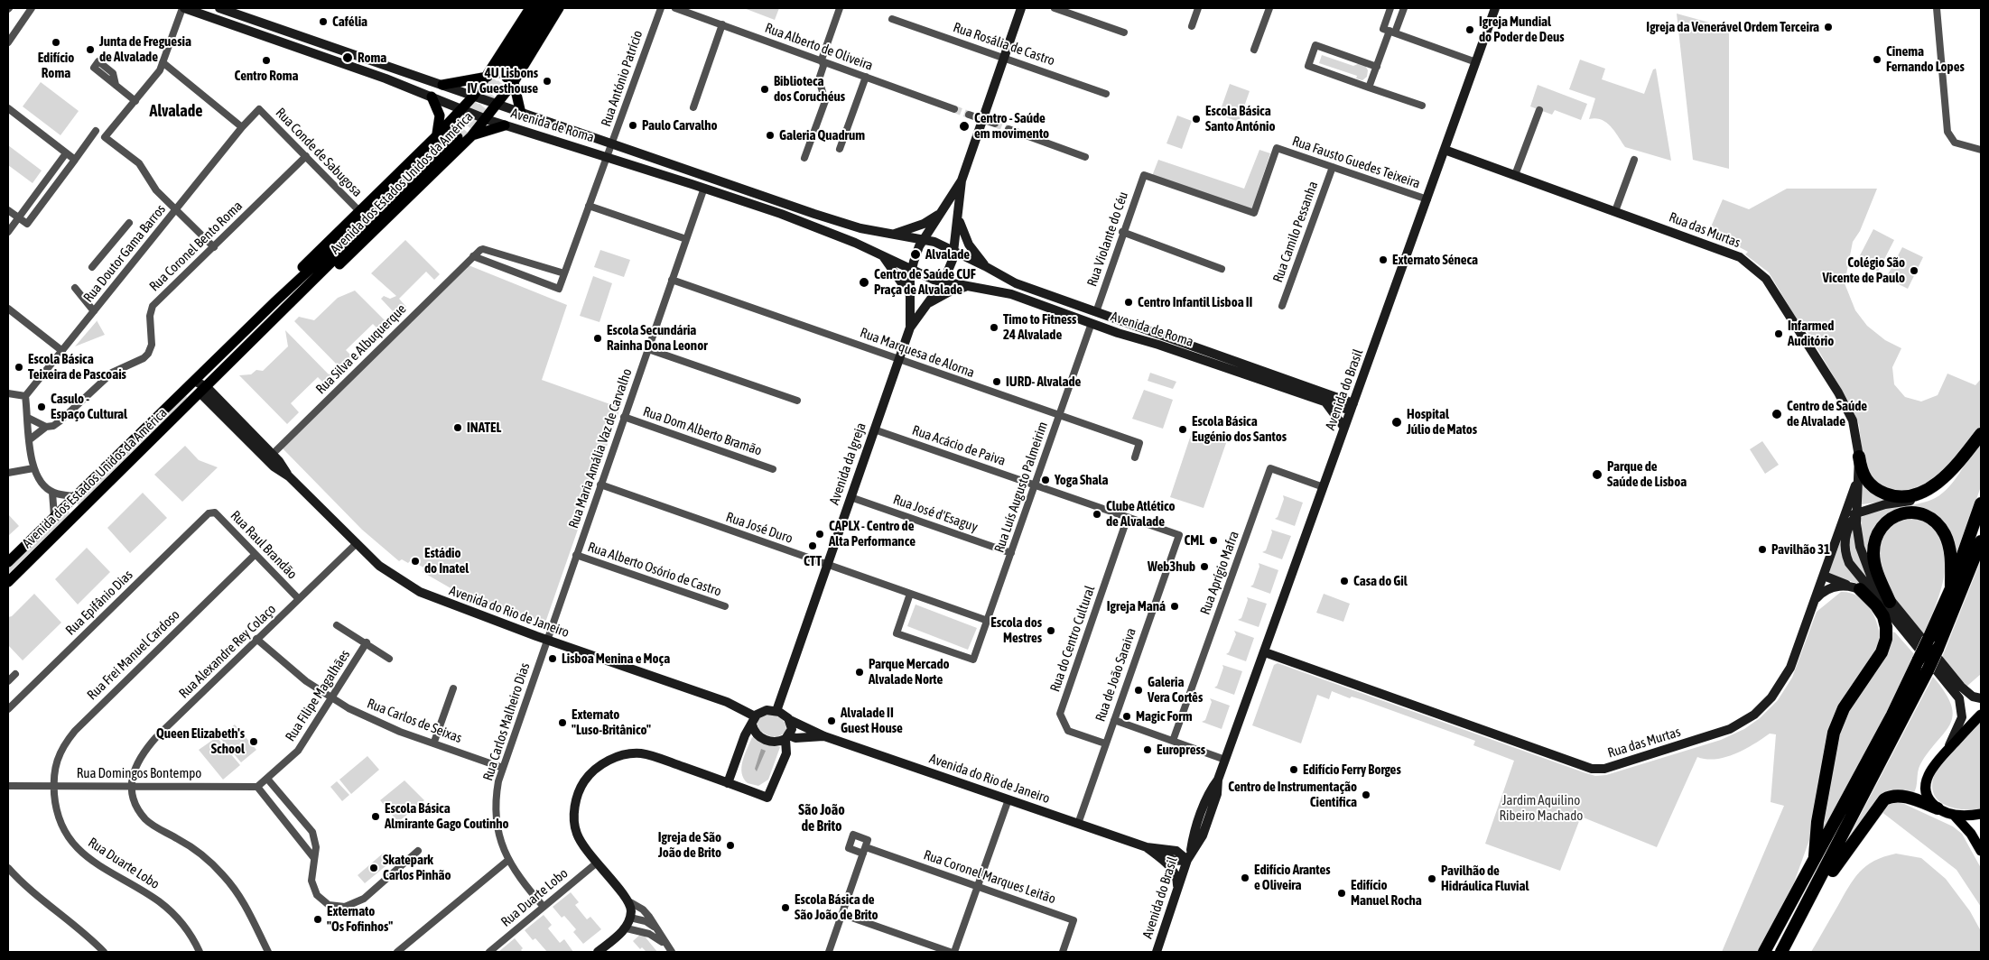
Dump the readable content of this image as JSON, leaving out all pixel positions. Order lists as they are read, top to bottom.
{
  "streets": {
    "main road": ["Avenida dos Estados Unidos da América"],
    "street": [
      "Rua Rosália de Castro",
      "Rua Alberto de Oliveira",
      "Rua António Patrício",
      "Avenida de Roma",
      "Rua Conde de Sabugosa",
      "Rua Fausto Guedes Teixeira",
      "Rua das Murtas",
      "Rua Camilo Pessanha",
      "Rua Violante do Céu",
      "Rua Coronel Bento Roma",
      "Rua Doutor Gama Barros",
      "Rua Silva e Albuquerque",
      "Rua Marquesa de Alorna",
      "Avenida do Brasil",
      "Rua Dom Alberto Bramão",
      "Rua Acácio de Paiva",
      "Rua Maria Amália Vaz de Carvalho",
      "Avenida da Igreja",
      "Rua Luís Augusto Palmeirim",
      "Rua José d'Esaguy",
      "Rua José Duro",
      "Rua Raul Brandão",
      "Rua Alberto Osório de Castro",
      "Rua Aprígio Mafra",
      "Rua Epifânio Dias",
      "Avenida do Rio de Janeiro",
      "Rua do Centro Cultural",
      "Rua Alexandre Rey Colaço",
      "Rua Frei Manuel Cardoso",
      "Rua de João Saraiva",
      "Rua Filipe Magalhães",
      "Rua Carlos de Seixas",
      "Rua Carlos Malheiro Dias",
      "Rua Domingos Bontempo",
      "Rua Duarte Lobo",
      "Rua Coronel Marques Leitão"
    ]
  },
  "crossings": [
    ["Rua António Patrício", "Avenida de Roma"],
    ["Avenida de Roma", "Avenida dos Estados Unidos da América"],
    ["Avenida de Roma", "Rua Violante do Céu"],
    ["Avenida de Roma", "Avenida do Brasil"],
    ["Avenida de Roma", "Rua Maria Amália Vaz de Carvalho"],
    ["Avenida de Roma", "Avenida da Igreja"],
    ["Avenida de Roma", "Rua Luís Augusto Palmeirim"],
    ["Rua Conde de Sabugosa", "Avenida dos Estados Unidos da América"],
    ["Rua Conde de Sabugosa", "Rua Coronel Bento Roma"],
    ["Rua Conde de Sabugosa", "Rua Doutor Gama Barros"],
    ["Rua Fausto Guedes Teixeira", "Rua Camilo Pessanha"],
    ["Rua Fausto Guedes Teixeira", "Rua Violante do Céu"],
    ["Rua Fausto Guedes Teixeira", "Avenida do Brasil"],
    ["Rua das Murtas", "Avenida do Brasil"],
    ["Rua Silva e Albuquerque", "Avenida do Rio de Janeiro"],
    ["Rua Marquesa de Alorna", "Rua Maria Amália Vaz de Carvalho"],
    ["Rua Marquesa de Alorna", "Avenida da Igreja"],
    ["Rua Marquesa de Alorna", "Rua Luís Augusto Palmeirim"],
    ["Avenida do Brasil", "Rua Aprígio Mafra"],
    ["Avenida do Brasil", "Avenida do Rio de Janeiro"],
    ["Rua Dom Alberto Bramão", "Rua Maria Amália Vaz de Carvalho"],
    ["Rua Acácio de Paiva", "Avenida da Igreja"],
    ["Rua Acácio de Paiva", "Rua Luís Augusto Palmeirim"],
    ["Rua Acácio de Paiva", "Rua do Centro Cultural"],
    ["Rua Acácio de Paiva", "Rua de João Saraiva"],
    ["Rua Maria Amália Vaz de Carvalho", "Rua José Duro"],
    ["Rua Maria Amália Vaz de Carvalho", "Rua Alberto Osório de Castro"],
    ["Rua Maria Amália Vaz de Carvalho", "Avenida do Rio de Janeiro"],
    ["Rua Maria Amália Vaz de Carvalho", "Rua Carlos Malheiro Dias"],
    ["Avenida da Igreja", "Rua José d'Esaguy"],
    ["Avenida da Igreja", "Rua José Duro"],
    ["Avenida da Igreja", "Avenida do Rio de Janeiro"],
    ["Rua Luís Augusto Palmeirim", "Rua José d'Esaguy"],
    ["Rua Luís Augusto Palmeirim", "Rua José Duro"],
    ["Rua Raul Brandão", "Rua Epifânio Dias"],
    ["Rua Raul Brandão", "Rua Alexandre Rey Colaço"],
    ["Rua Raul Brandão", "Rua Frei Manuel Cardoso"],
    ["Avenida do Rio de Janeiro", "Rua Alexandre Rey Colaço"],
    ["Avenida do Rio de Janeiro", "Rua de João Saraiva"],
    ["Avenida do Rio de Janeiro", "Rua Carlos Malheiro Dias"],
    ["Rua do Centro Cultural", "Rua de João Saraiva"],
    ["Rua Alexandre Rey Colaço", "Rua Carlos de Seixas"],
    ["Rua Alexandre Rey Colaço", "Rua Domingos Bontempo"],
    ["Rua Frei Manuel Cardoso", "Rua Domingos Bontempo"],
    ["Rua Frei Manuel Cardoso", "Rua Duarte Lobo"],
    ["Rua Filipe Magalhães", "Rua Carlos de Seixas"],
    ["Rua Carlos de Seixas", "Rua Carlos Malheiro Dias"],
    ["Rua Carlos Malheiro Dias", "Rua Duarte Lobo"],
    ["Rua Domingos Bontempo", "Rua Duarte Lobo"]
  ],
  "districts": ["Alvalade", "São João de Brito"],
  "parks": ["Jardim Aquilino Ribeiro Machado"],
  "places": [
    "Cafélia",
    "Igreja da Venerável Ordem Terceira",
    "Igreja Mundial do Poder de Deus",
    "Edifício Roma",
    "Junta de Freguesia de Alvalade",
    "Roma",
    "Cinema Fernando Lopes",
    "Centro Roma",
    "4U Lisbons IV Guesthouse",
    "Biblioteca dos Coruchéus",
    "Escola Básica Santo António",
    "Paulo Carvalho",
    "Centro - Saúde em movimento",
    "Galeria Quadrum",
    "Alvalade",
    "Externato Séneca",
    "Colégio São Vicente de Paulo",
    "Centro de Saúde CUF Praça de Alvalade",
    "Centro Infantil Lisboa II",
    "Timo to Fitness 24 Alvalade",
    "Infarmed Auditório",
    "Escola Secundária Rainha Dona Leonor",
    "Escola Básica Teixeira de Pascoais",
    "IURD- Alvalade",
    "Casulo - Espaço Cultural",
    "Centro de Saúde de Alvalade",
    "Hospital Júlio de Matos",
    "INATEL",
    "Escola Básica Eugénio dos Santos",
    "Parque de Saúde de Lisboa",
    "Yoga Shala",
    "Clube Atlético de Alvalade",
    "CAPLX - Centro de Alta Performance",
    "CML",
    "CTT",
    "Pavilhão 31",
    "Estádio do Inatel",
    "Web3hub",
    "Casa do Gil",
    "Igreja Maná",
    "Escola dos Mestres",
    "Lisboa Menina e Moça",
    "Parque Mercado Alvalade Norte",
    "Galeria Vera Cortês",
    "Magic Form",
    "Alvalade II Guest House",
    "Externato \"Luso-Britânico\"",
    "Queen Elizabeth's School",
    "Europress",
    "Edifício Ferry Borges",
    "Centro de Instrumentação Cientifica",
    "Escola Básica Almirante Gago Coutinho",
    "Igreja de São João de Brito",
    "Skatepark Carlos Pinhão",
    "Edifício Arantes e Oliveira",
    "Pavilhão de Hidráulica Fluvial",
    "Edifício Manuel Rocha",
    "Escola Básica de São João de Brito",
    "Externato \"Os Fofinhos\""
  ]
}
